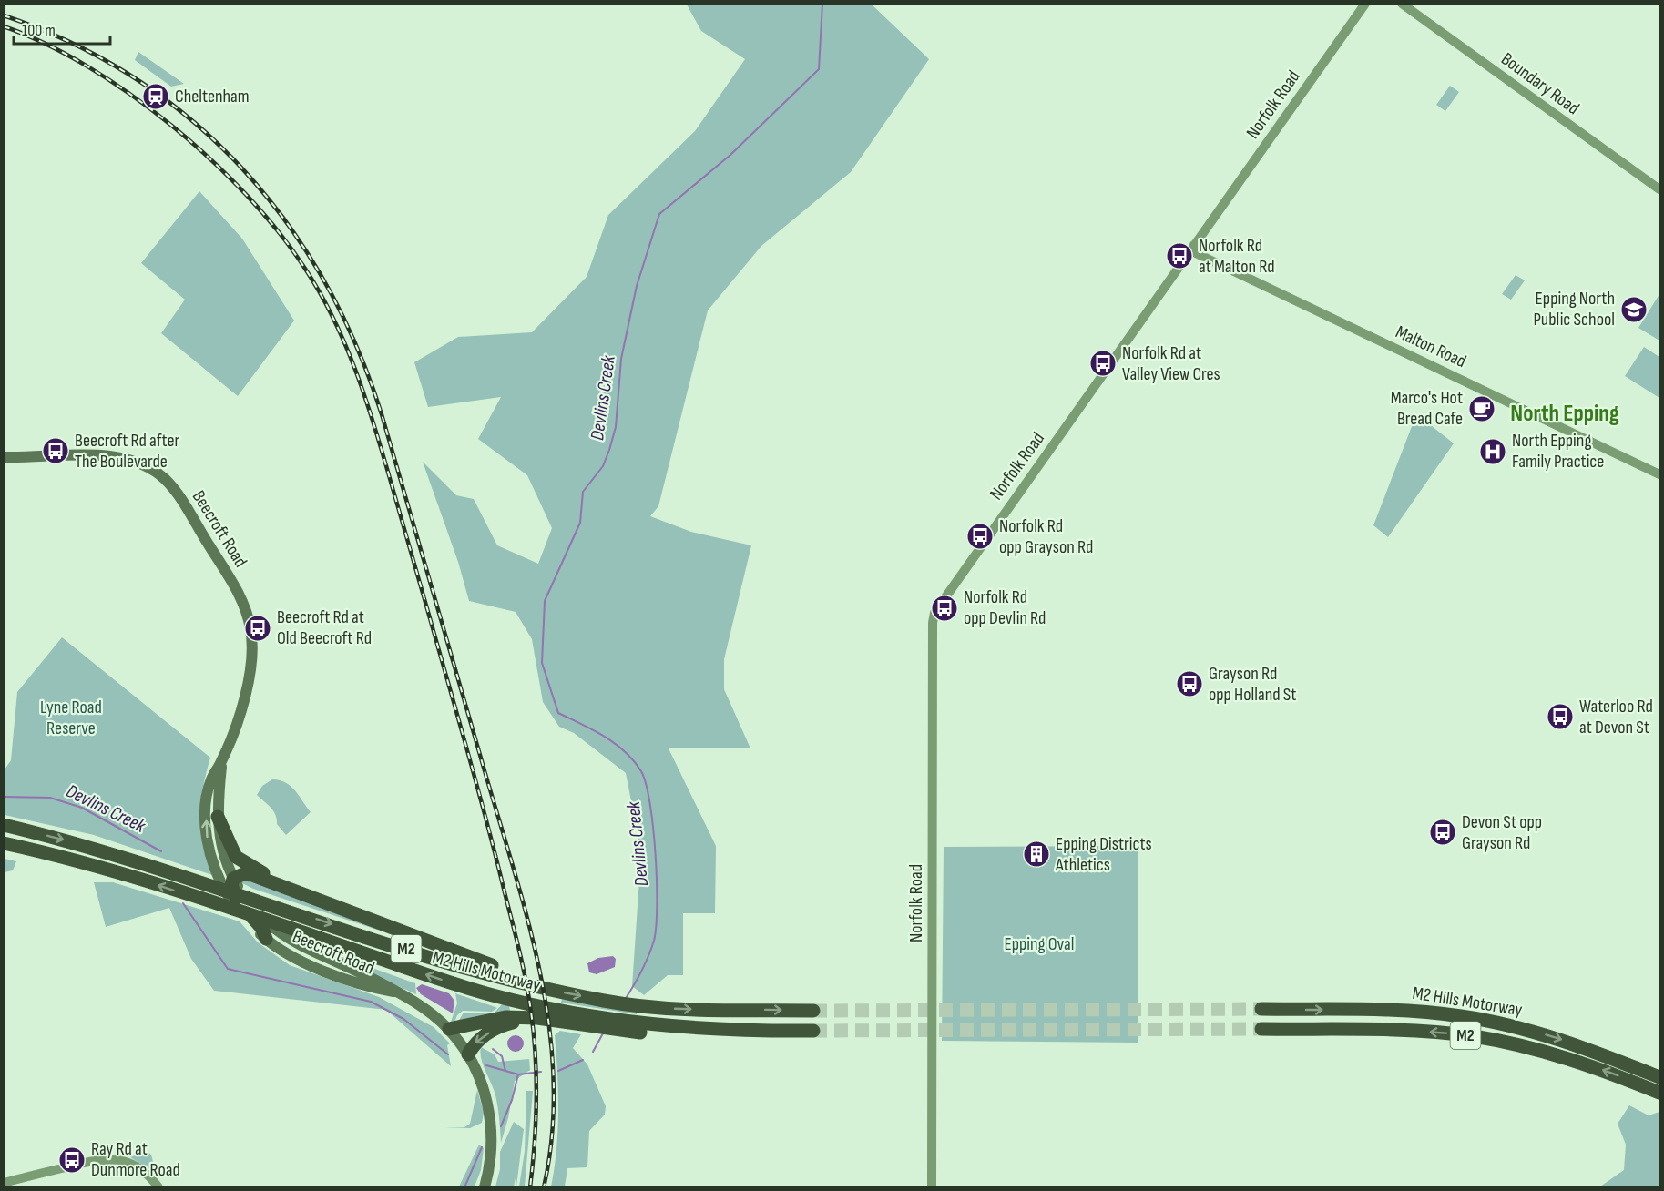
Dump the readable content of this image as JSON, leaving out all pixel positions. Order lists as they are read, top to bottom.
{
  "streets": {
    "highway": ["M2", "M2 Hills Motorway"],
    "main road": ["Beecroft Road"],
    "street": ["Boundary Road", "Norfolk Road", "Malton Road"]
  },
  "crossings": [
    ["Norfolk Road", "Malton Road"],
    ["Beecroft Road", "M2"],
    ["M2", "M2 Hills Motorway"]
  ],
  "districts": ["North Epping"],
  "water": ["Devlins Creek"],
  "parks": ["Lyne Road Reserve", "Epping Oval"],
  "places": {
    "station": ["Cheltenham"],
    "bus stop": [
      "Norfolk Rd at Malton Rd",
      "Norfolk Rd at Valley View Cres",
      "Beecroft Rd after The Boulevarde",
      "Norfolk Rd opp Grayson Rd",
      "Norfolk Rd opp Devlin Rd",
      "Beecroft Rd at Old Beecroft Rd",
      "Grayson Rd opp Holland St",
      "Waterloo Rd at Devon St",
      "Devon St opp Grayson Rd",
      "Ray Rd at Dunmore Road"
    ],
    "school or university": ["Epping North Public School"],
    "cafe": ["Marco's Hot Bread Cafe"],
    "hospital": ["North Epping Family Practice"],
    "building": ["Epping Districts Athletics"]
  },
  "scale_bar": "100 m"
}
